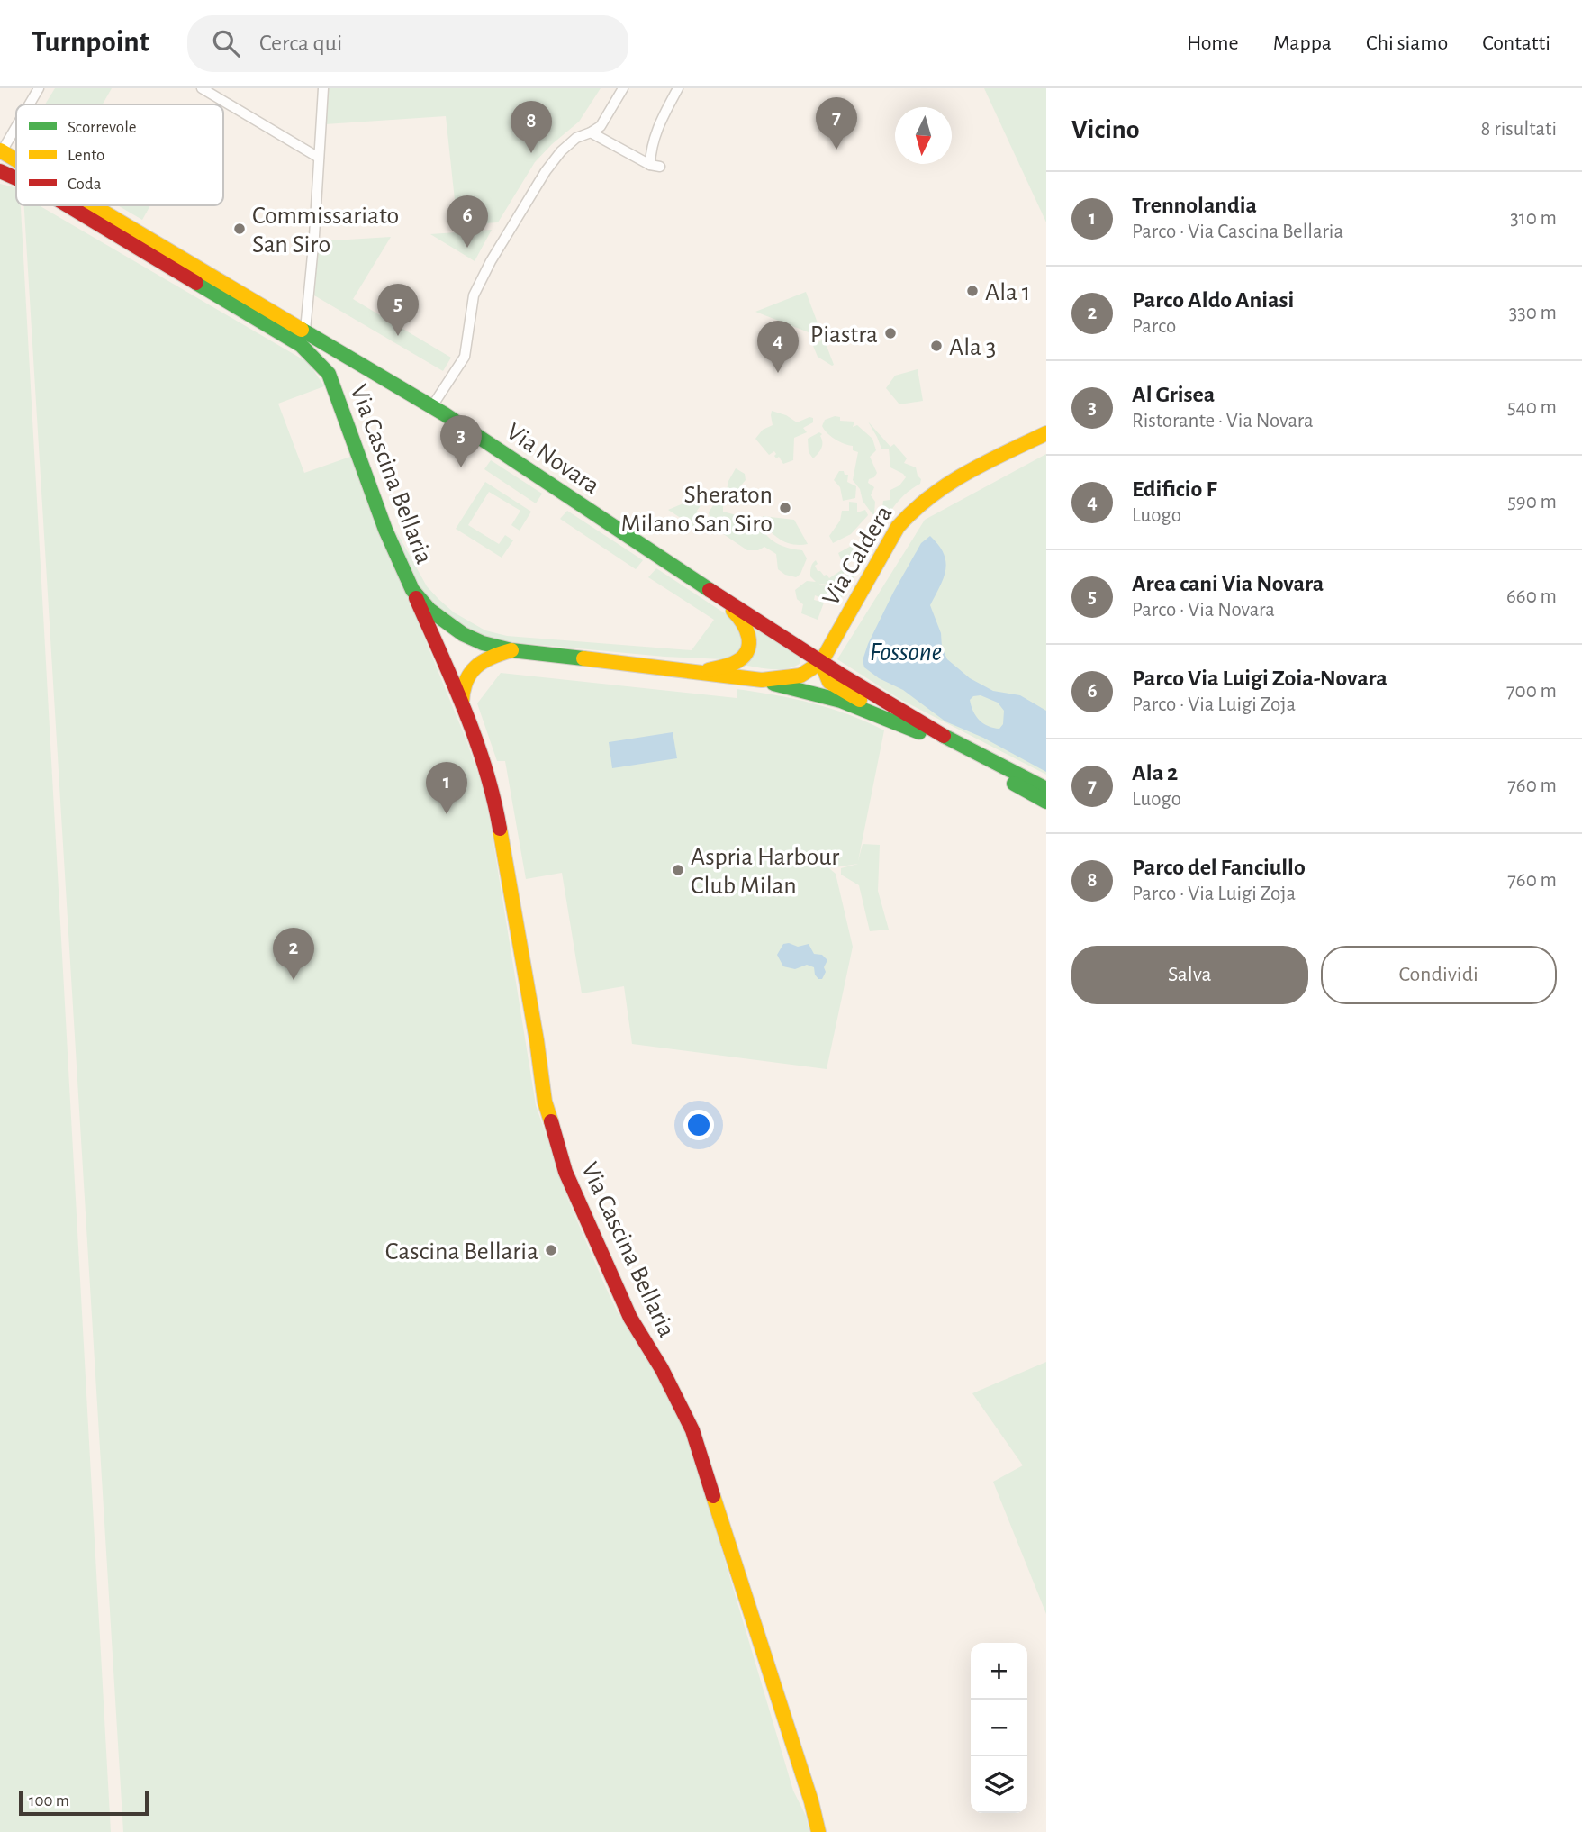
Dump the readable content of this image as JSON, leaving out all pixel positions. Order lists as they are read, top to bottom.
{
  "streets": {
    "main road": ["Via Novara", "Via Cascina Bellaria", "Via Caldera"]
  },
  "crossings": [
    ["Via Novara", "Via Caldera"]
  ],
  "water": ["Fossone"],
  "places": [
    "Commissariato San Siro",
    "Ala 1",
    "Piastra",
    "Ala 3",
    "Sheraton Milano San Siro",
    "Aspria Harbour Club Milan",
    "Cascina Bellaria"
  ],
  "legend": ["Scorrevole", "Lento", "Coda"],
  "scale_bar": "100 m",
  "north": "bottom",
  "page": {
    "header": "Turnpoint",
    "search": "Cerca qui",
    "nav": [
      "Home",
      "Mappa",
      "Chi siamo",
      "Contatti"
    ],
    "heading": ["Vicino", "8 risultati"],
    "pins": [
      "7",
      "8",
      "6",
      "5",
      "4",
      "3",
      "1",
      "2"
    ],
    "list": [
      {
        "mark": "1",
        "name": "Trennolandia",
        "note": "Parco · Via Cascina Bellaria",
        "value": "310 m"
      },
      {
        "mark": "2",
        "name": "Parco Aldo Aniasi",
        "note": "Parco",
        "value": "330 m"
      },
      {
        "mark": "3",
        "name": "Al Grisea",
        "note": "Ristorante · Via Novara",
        "value": "540 m"
      },
      {
        "mark": "4",
        "name": "Edificio F",
        "note": "Luogo",
        "value": "590 m"
      },
      {
        "mark": "5",
        "name": "Area cani Via Novara",
        "note": "Parco · Via Novara",
        "value": "660 m"
      },
      {
        "mark": "6",
        "name": "Parco Via Luigi Zoia-Novara",
        "note": "Parco · Via Luigi Zoja",
        "value": "700 m"
      },
      {
        "mark": "7",
        "name": "Ala 2",
        "note": "Luogo",
        "value": "760 m"
      },
      {
        "mark": "8",
        "name": "Parco del Fanciullo",
        "note": "Parco · Via Luigi Zoja",
        "value": "760 m"
      }
    ],
    "buttons": ["Salva", "Condividi"],
    "map_buttons": ["+", "−"],
    "scale": "100 m"
  }
}
